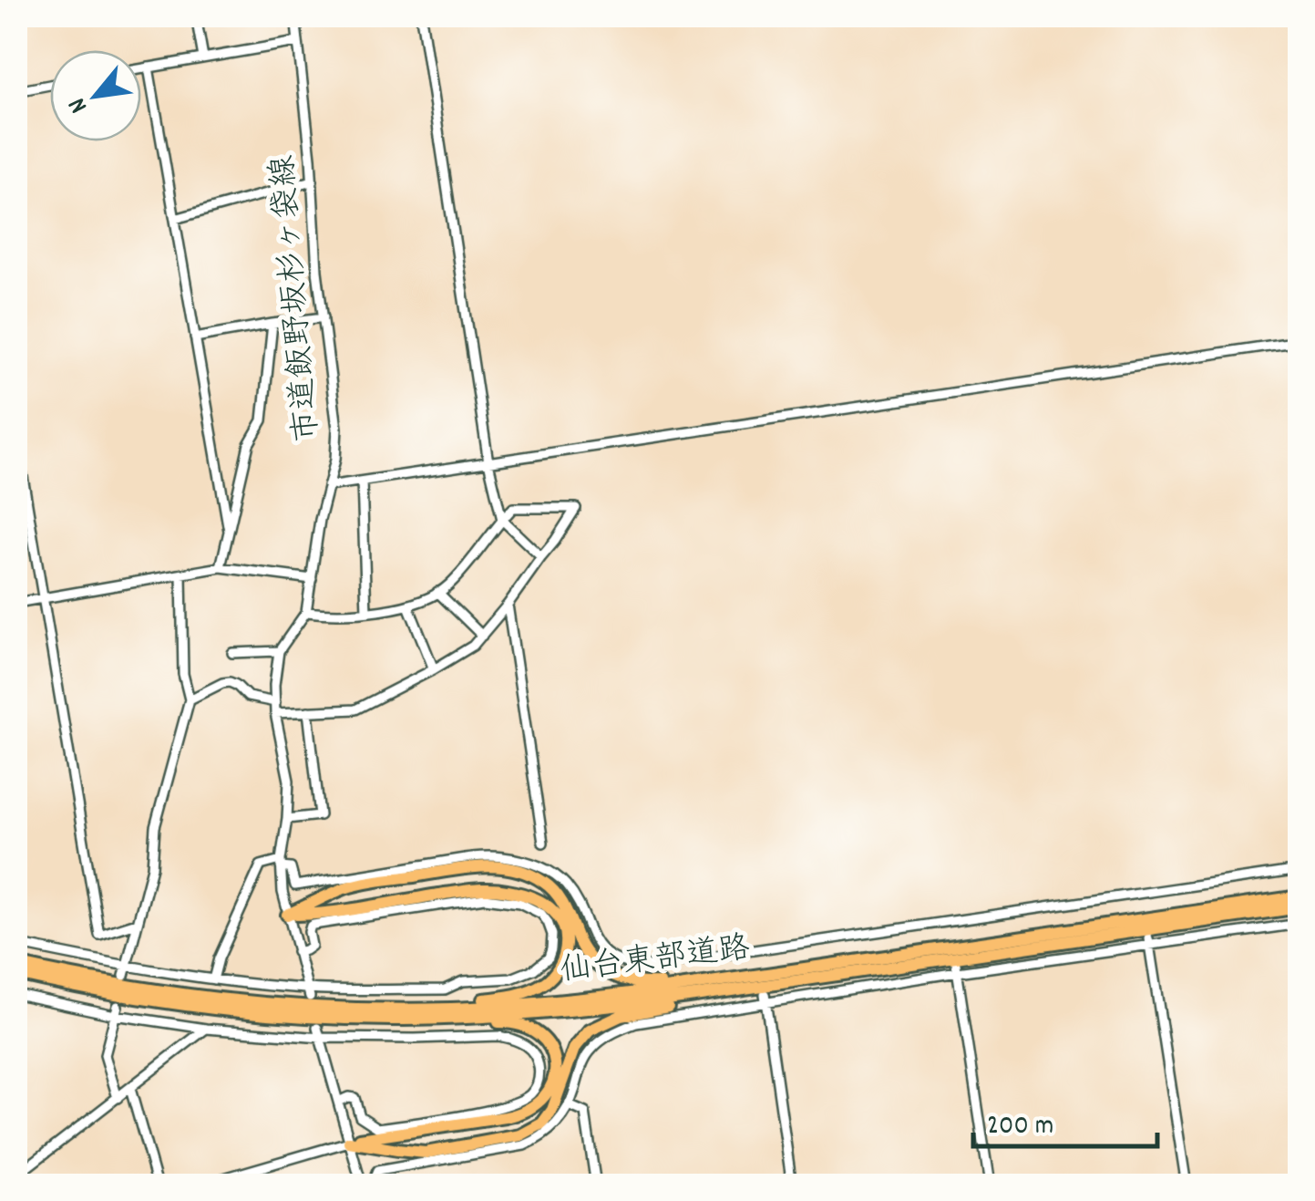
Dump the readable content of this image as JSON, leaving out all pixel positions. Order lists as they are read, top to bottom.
{
  "streets": {
    "highway": ["仙台東部道路"],
    "street": ["市道飯野坂杉ヶ袋線"]
  },
  "scale_bar": "200 m",
  "north": "bottom left"
}
